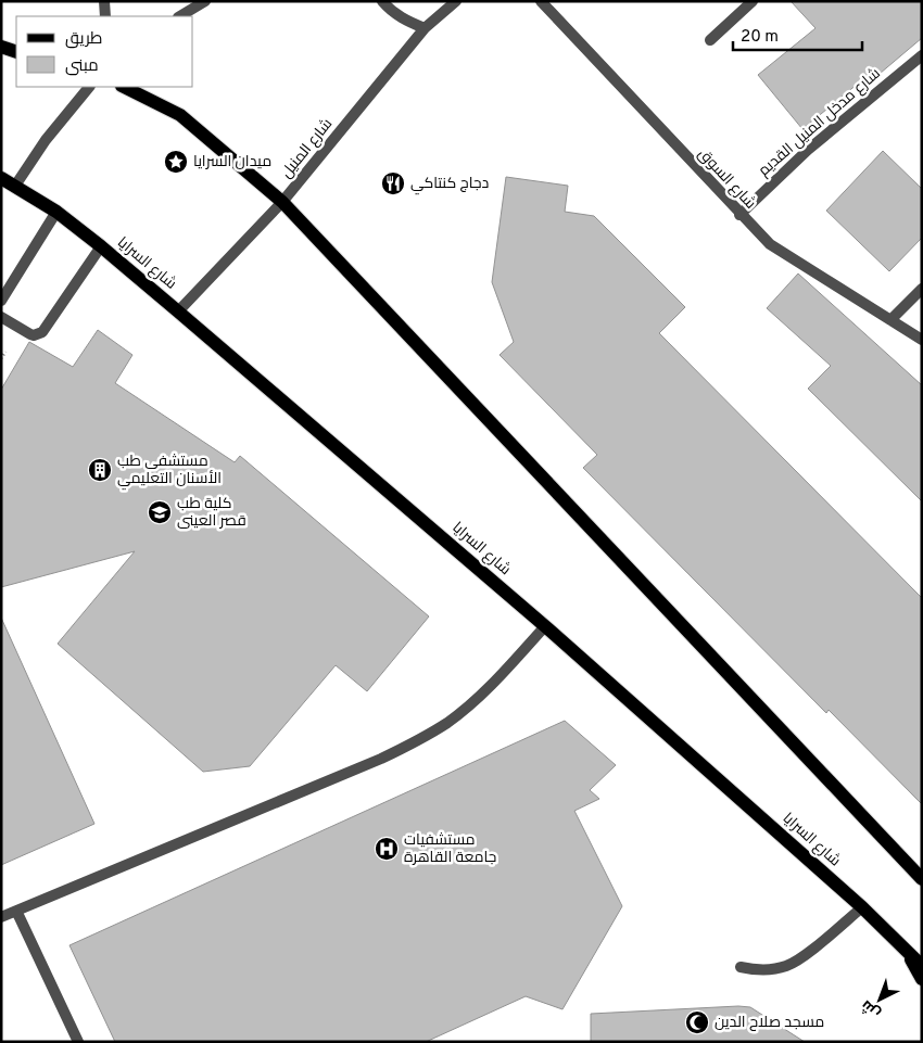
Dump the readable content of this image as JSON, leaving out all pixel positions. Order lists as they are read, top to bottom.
{
  "streets": {
    "main road": ["شارع السرايا"],
    "street": ["شارع مدخل المنيل القديم", "شارع المنيل", "شارع السوق"]
  },
  "crossings": [
    ["شارع مدخل المنيل القديم", "شارع السوق"],
    ["شارع المنيل", "شارع السرايا"]
  ],
  "places": {
    "place": ["ميدان السرايا"],
    "restaurant": ["دجاج كنتاكي"],
    "building": ["مستشفى طب الأسنان التعليمي"],
    "school or university": ["كلية طب قصر العينى"],
    "hospital": ["مستشفيات جامعة القاهرة"],
    "mosque": ["مسجد صلاح الدين"]
  },
  "legend": ["طريق", "مبنى"],
  "scale_bar": "20 m",
  "north": "bottom left"
}
